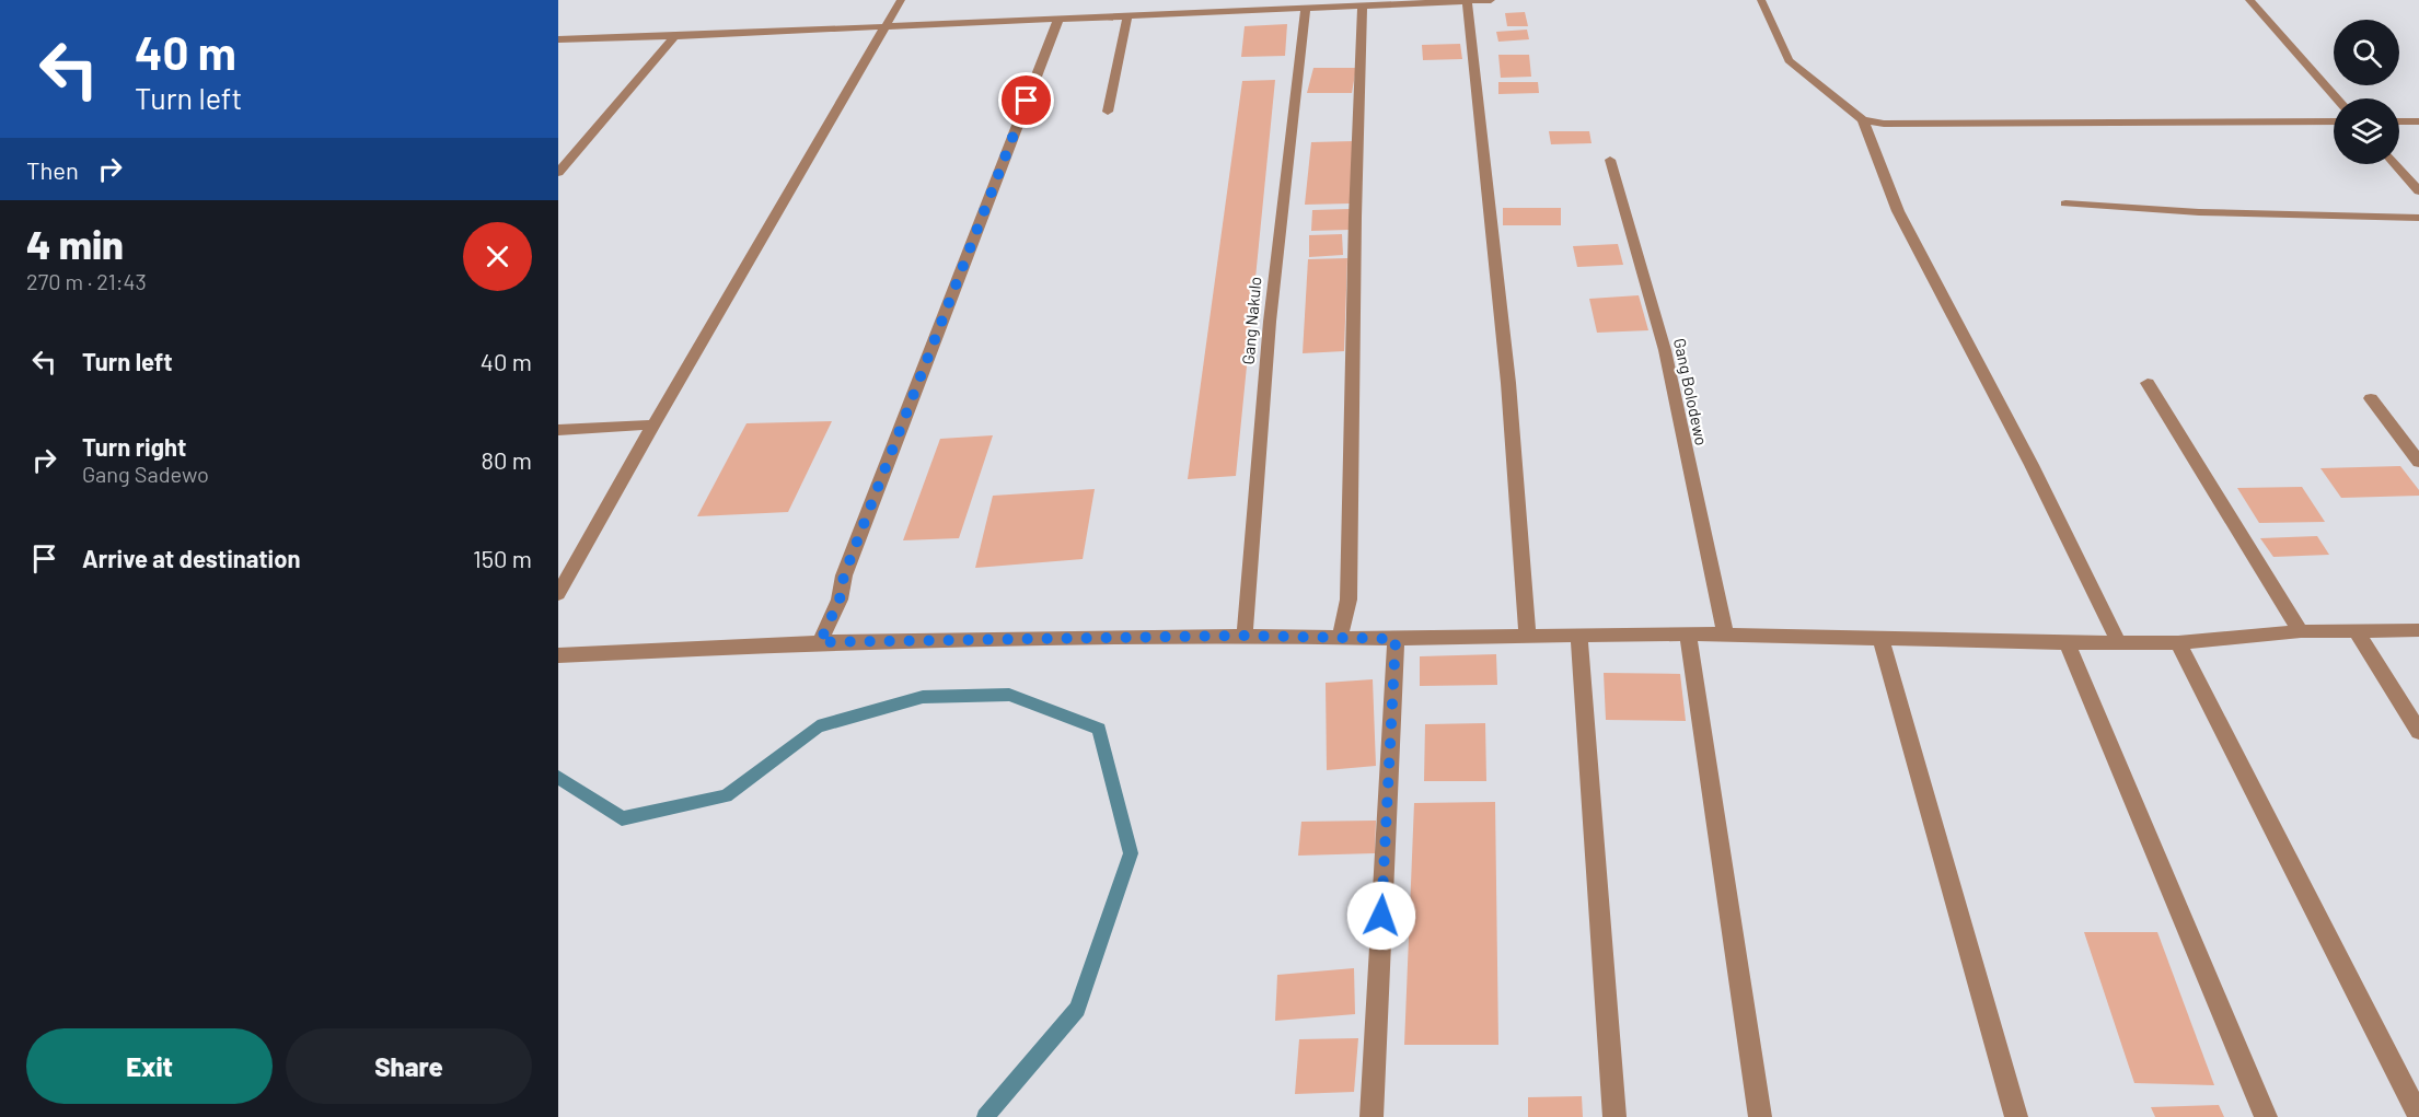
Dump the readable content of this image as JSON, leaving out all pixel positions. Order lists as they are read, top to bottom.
{
  "streets": {
    "street": ["Gang Nakulo", "Gang Bolodewo"]
  },
  "page": {
    "turn": ["40 m", "Turn left"],
    "then": "Then",
    "heading": ["4 min", "270 m · 21:43"],
    "list": [
      {
        "name": "Turn left",
        "value": "40 m"
      },
      {
        "name": "Turn right",
        "note": "Gang Sadewo",
        "value": "80 m"
      },
      {
        "name": "Arrive at destination",
        "value": "150 m"
      }
    ],
    "buttons": ["Exit", "Share"]
  }
}
